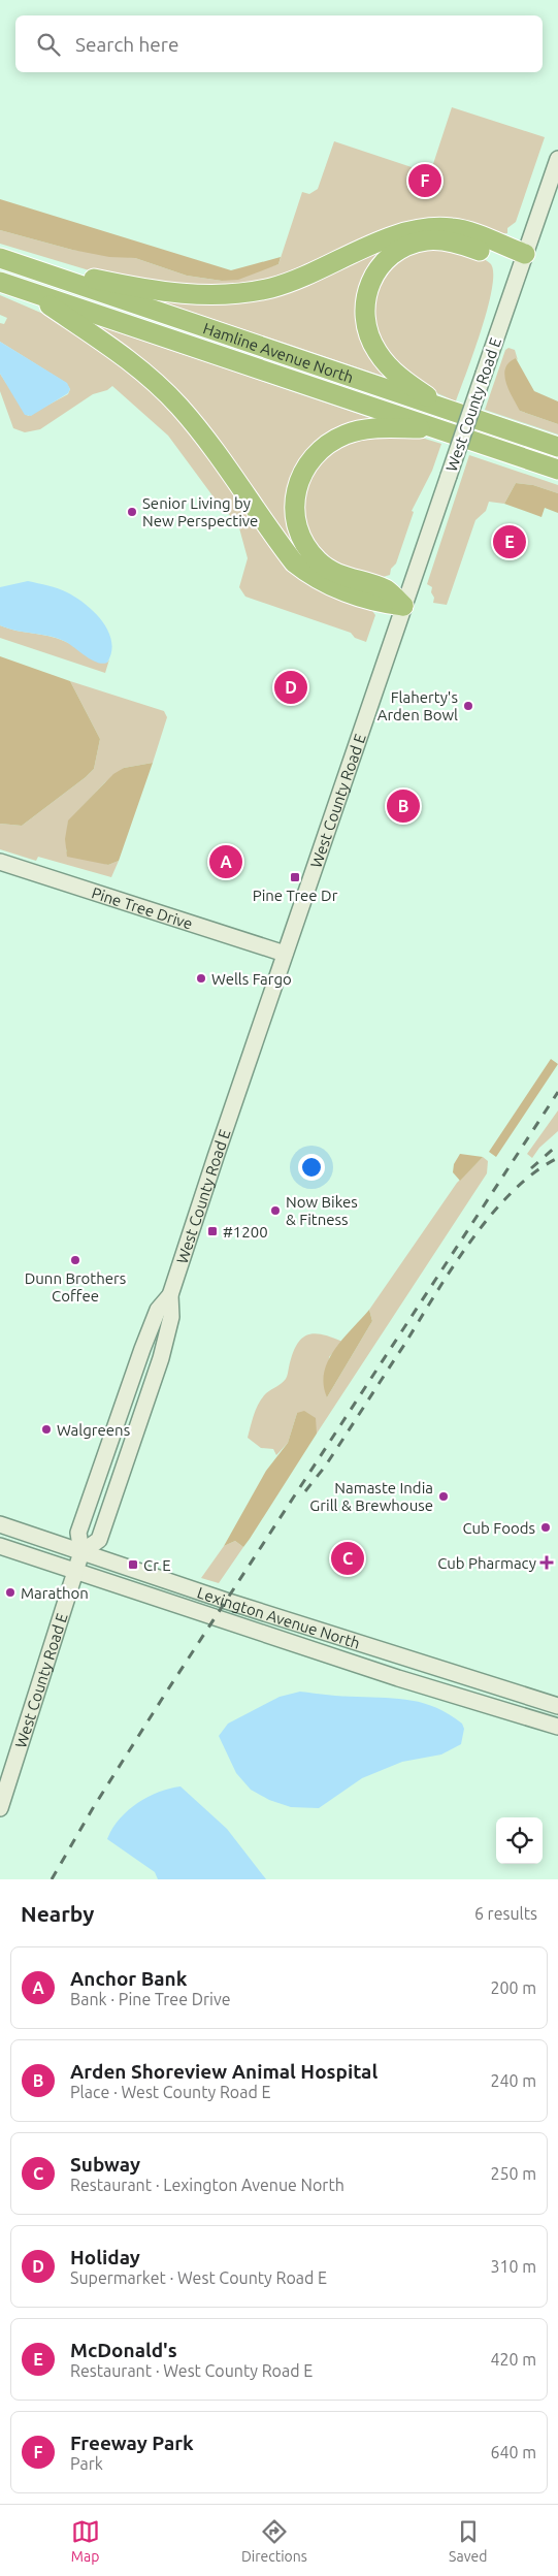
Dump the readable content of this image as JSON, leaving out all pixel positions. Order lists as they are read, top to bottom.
{
  "streets": {
    "highway": ["Hamline Avenue North"],
    "street": ["West County Road E", "Pine Tree Drive", "Lexington Avenue North"]
  },
  "crossings": [
    ["West County Road E", "Pine Tree Drive"],
    ["West County Road E", "Lexington Avenue North"]
  ],
  "places": {
    "other": [
      "Senior Living by New Perspective",
      "Flaherty's Arden Bowl",
      "Wells Fargo",
      "Now Bikes & Fitness",
      "Dunn Brothers Coffee",
      "Walgreens",
      "Namaste India Grill & Brewhouse",
      "Cub Foods",
      "Marathon"
    ],
    "transit": ["Pine Tree Dr", "#1200", "Cr E"],
    "health": ["Cub Pharmacy"]
  },
  "page": {
    "search": "Search here",
    "pins": [
      "F",
      "E",
      "D",
      "B",
      "A",
      "C"
    ],
    "heading": ["Nearby", "6 results"],
    "list": [
      {
        "mark": "A",
        "name": "Anchor Bank",
        "note": "Bank · Pine Tree Drive",
        "value": "200 m"
      },
      {
        "mark": "B",
        "name": "Arden Shoreview Animal Hospital",
        "note": "Place · West County Road E",
        "value": "240 m"
      },
      {
        "mark": "C",
        "name": "Subway",
        "note": "Restaurant · Lexington Avenue North",
        "value": "250 m"
      },
      {
        "mark": "D",
        "name": "Holiday",
        "note": "Supermarket · West County Road E",
        "value": "310 m"
      },
      {
        "mark": "E",
        "name": "McDonald's",
        "note": "Restaurant · West County Road E",
        "value": "420 m"
      },
      {
        "mark": "F",
        "name": "Freeway Park",
        "note": "Park",
        "value": "640 m"
      }
    ],
    "nav": ["Map", "Directions", "Saved"]
  }
}
